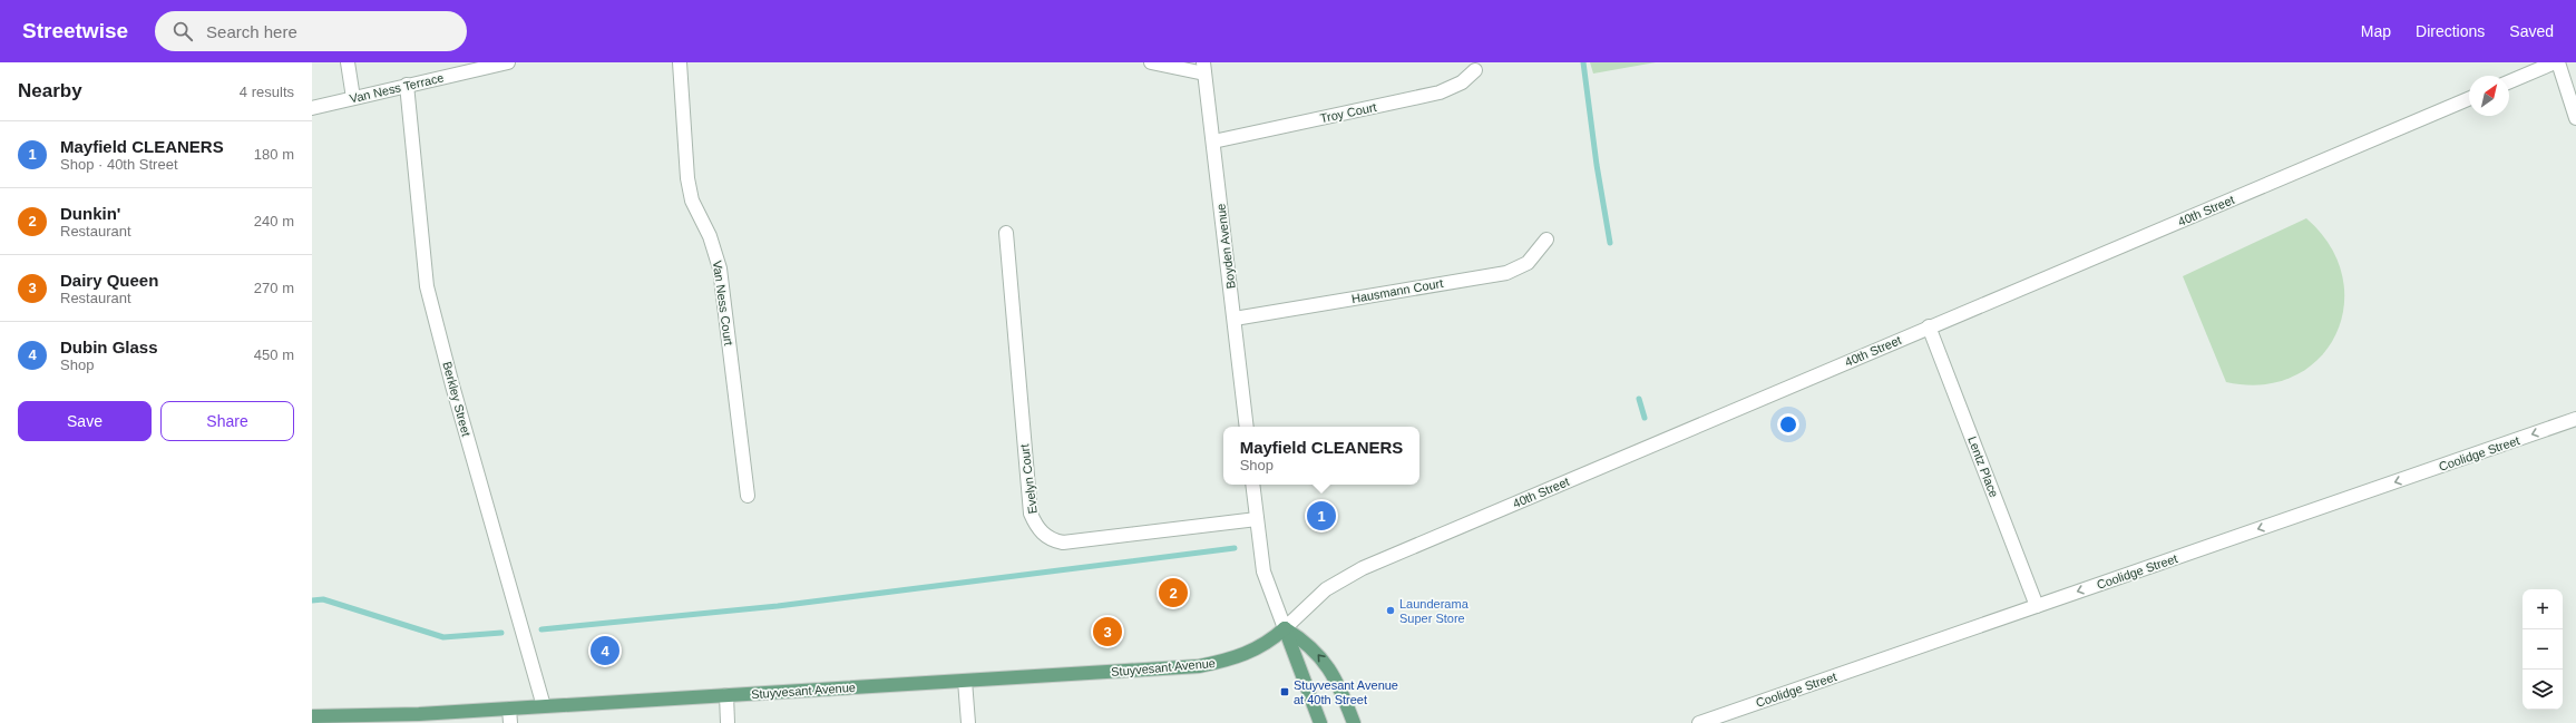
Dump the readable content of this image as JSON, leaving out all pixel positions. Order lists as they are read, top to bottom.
{
  "streets": {
    "main road": ["Stuyvesant Avenue"],
    "street": [
      "Van Ness Terrace",
      "Troy Court",
      "40th Street",
      "Boyden Avenue",
      "Hausmann Court",
      "Van Ness Court",
      "Berkley Street",
      "Coolidge Street",
      "Lentz Place",
      "Evelyn Court"
    ]
  },
  "crossings": [
    ["Van Ness Terrace", "Berkley Street"],
    ["Troy Court", "Boyden Avenue"],
    ["40th Street", "Lentz Place"],
    ["40th Street", "Stuyvesant Avenue"],
    ["Boyden Avenue", "Hausmann Court"],
    ["Berkley Street", "Stuyvesant Avenue"],
    ["Coolidge Street", "Lentz Place"]
  ],
  "one_way": ["Coolidge Street"],
  "places": {
    "other": ["Launderama Super Store"],
    "transit": ["Stuyvesant Avenue at 40th Street"]
  },
  "north": "top right",
  "page": {
    "header": "Streetwise",
    "search": "Search here",
    "nav": ["Map", "Directions", "Saved"],
    "heading": ["Nearby", "4 results"],
    "list": [
      {
        "mark": "1",
        "name": "Mayfield CLEANERS",
        "note": "Shop · 40th Street",
        "value": "180 m"
      },
      {
        "mark": "2",
        "name": "Dunkin'",
        "note": "Restaurant",
        "value": "240 m"
      },
      {
        "mark": "3",
        "name": "Dairy Queen",
        "note": "Restaurant",
        "value": "270 m"
      },
      {
        "mark": "4",
        "name": "Dubin Glass",
        "note": "Shop",
        "value": "450 m"
      }
    ],
    "buttons": ["Save", "Share"],
    "popup": ["Mayfield CLEANERS", "Shop"],
    "pins": [
      "1",
      "2",
      "3",
      "4"
    ],
    "map_buttons": ["+", "−"]
  }
}
